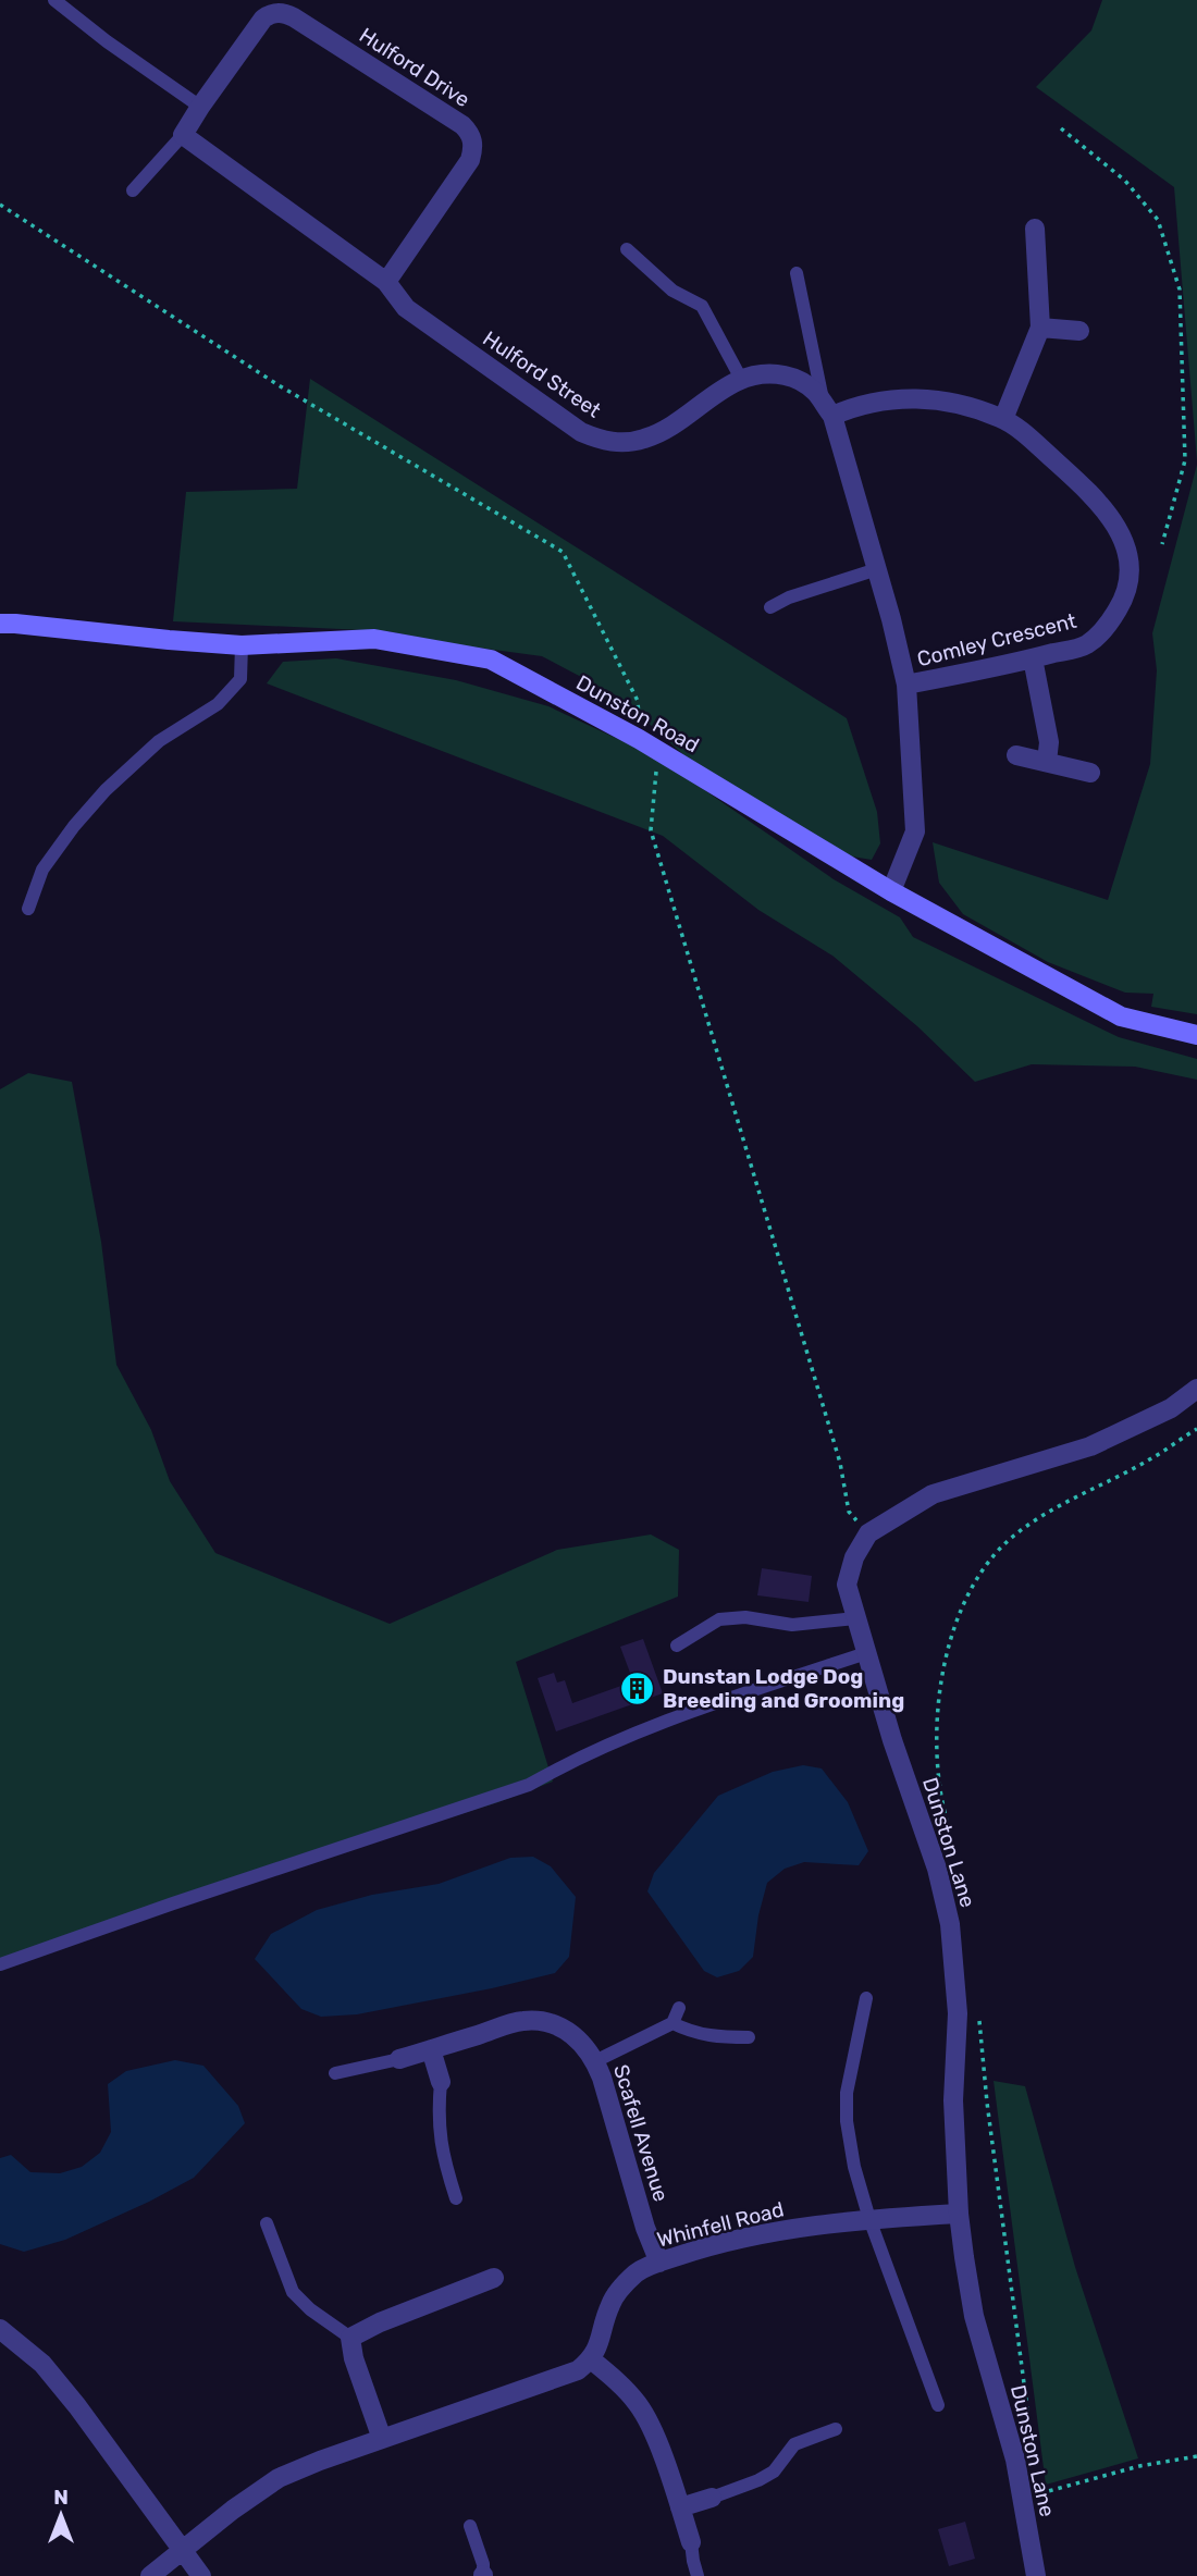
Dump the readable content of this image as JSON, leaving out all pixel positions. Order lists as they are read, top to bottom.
{
  "streets": {
    "main road": ["Dunston Road"],
    "street": [
      "Hulford Drive",
      "Hulford Street",
      "Comley Crescent",
      "Dunston Lane",
      "Scafell Avenue",
      "Whinfell Road"
    ]
  },
  "crossings": [
    ["Hulford Drive", "Hulford Street"],
    ["Hulford Street", "Comley Crescent"],
    ["Hulford Street", "Dunston Road"],
    ["Dunston Lane", "Whinfell Road"],
    ["Scafell Avenue", "Whinfell Road"]
  ],
  "places": {
    "building": ["Dunstan Lodge Dog Breeding and Grooming"]
  },
  "north": "top"
}
